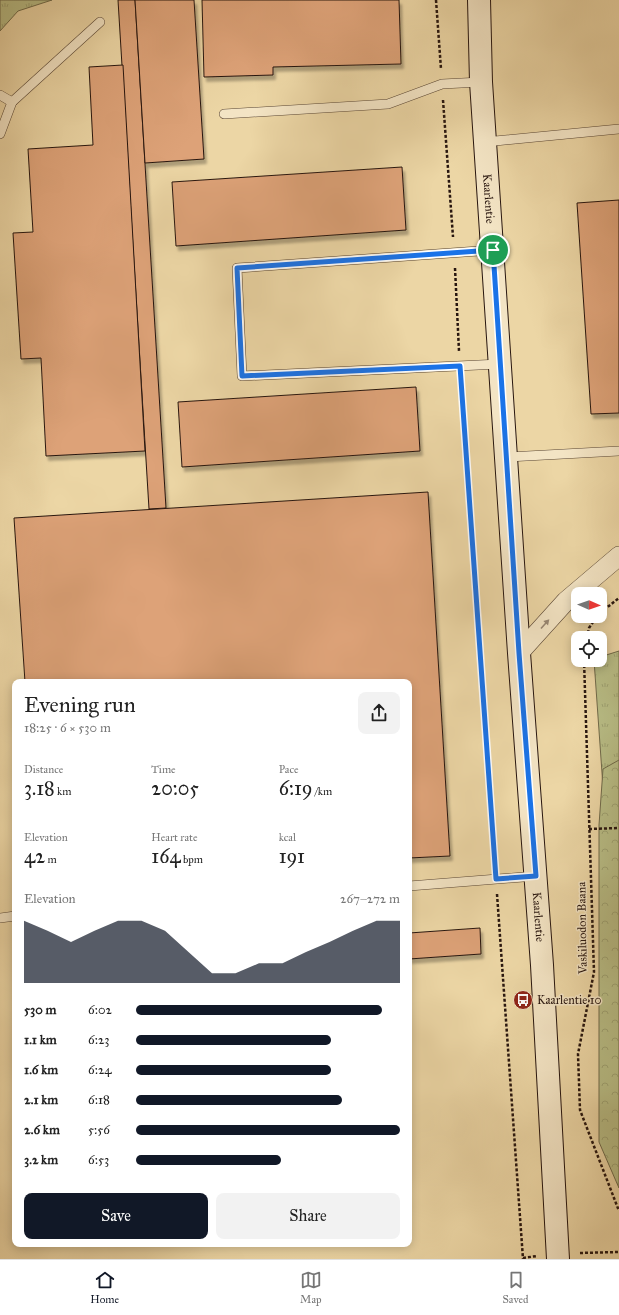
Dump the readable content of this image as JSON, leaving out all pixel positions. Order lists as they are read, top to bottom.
{
  "streets": {
    "street": ["Kaarlentie"],
    "path": ["Vaskiluodon Baana"]
  },
  "places": {
    "bus stop": ["Kaarlentie 10"]
  },
  "north": "right",
  "page": {
    "heading": ["Evening run", "18:25 · 6 × 530 m"],
    "stats": [
      ["Distance", "3.18 km"],
      ["Time", "20:05"],
      ["Pace", "6:19 /km"],
      ["Elevation", "42 m"],
      ["Heart rate", "164 bpm"],
      ["kcal", "191"]
    ],
    "chart": ["Elevation", "267–272 m"],
    "list": [
      {
        "name": "530 m",
        "note": "6:02"
      },
      {
        "name": "1.1 km",
        "note": "6:23"
      },
      {
        "name": "1.6 km",
        "note": "6:24"
      },
      {
        "name": "2.1 km",
        "note": "6:18"
      },
      {
        "name": "2.6 km",
        "note": "5:56"
      },
      {
        "name": "3.2 km",
        "note": "6:53"
      }
    ],
    "buttons": ["Save", "Share"],
    "tabs": ["Home", "Map", "Saved"]
  }
}
